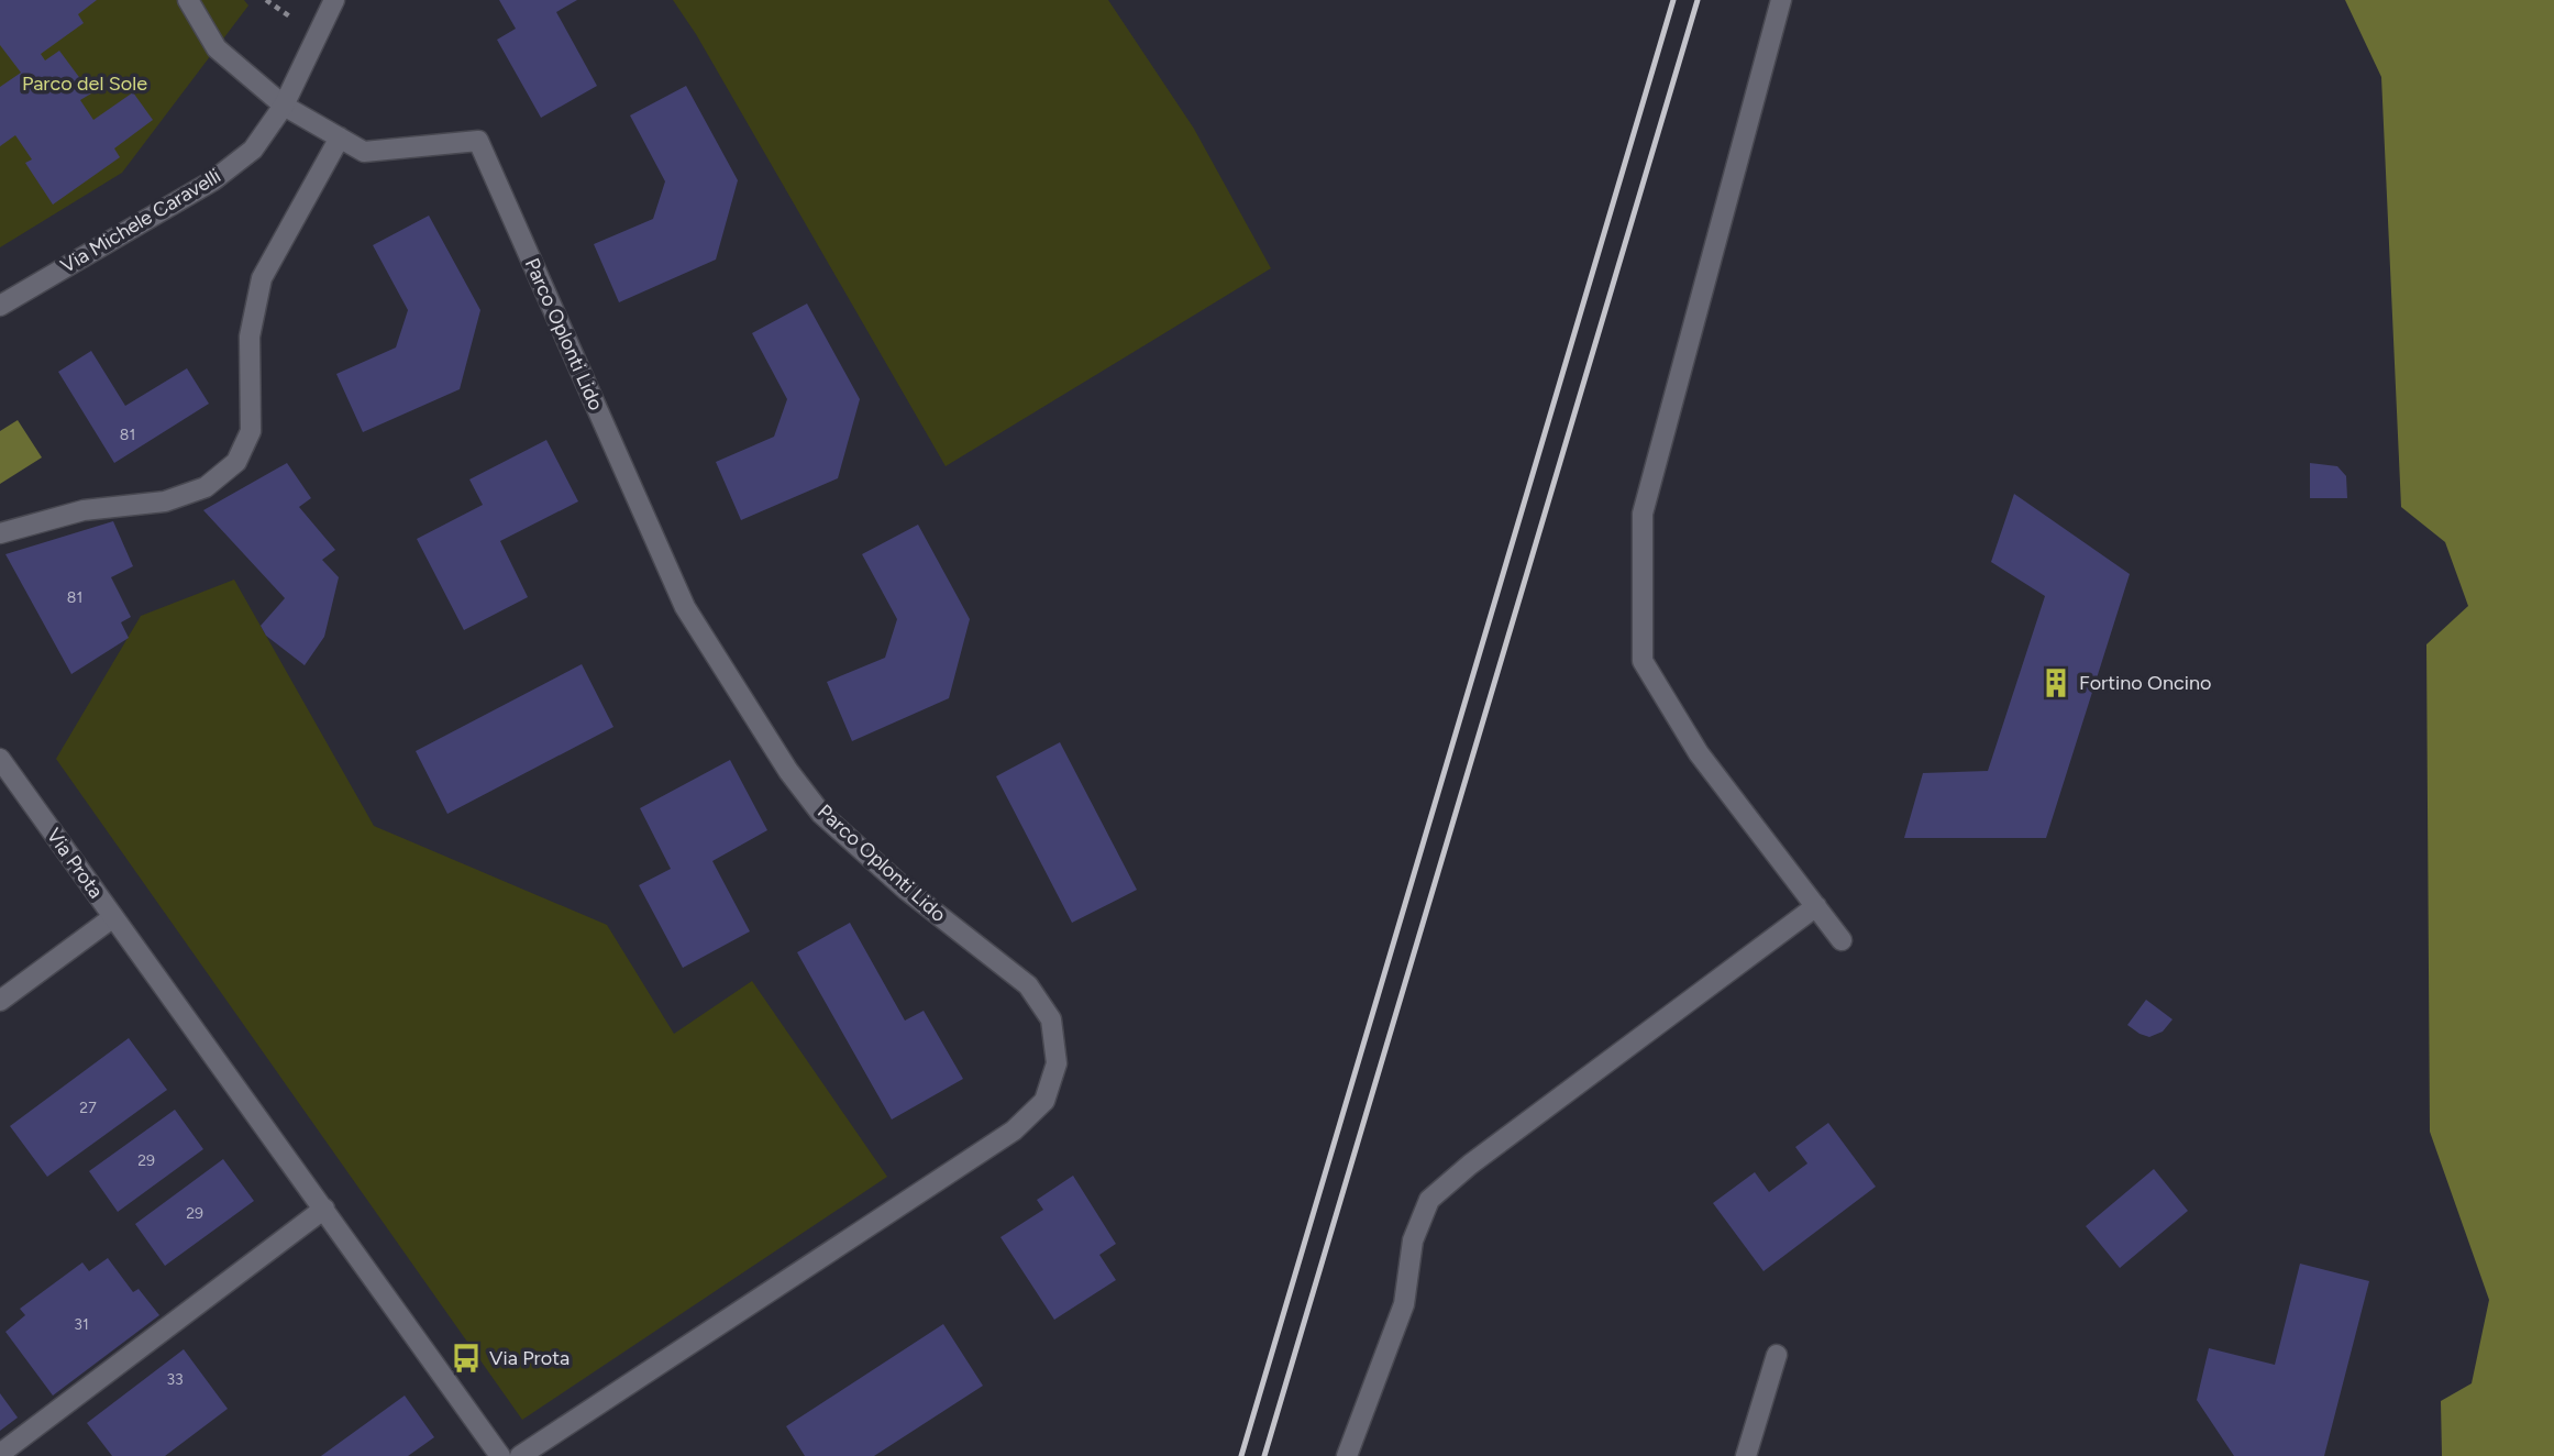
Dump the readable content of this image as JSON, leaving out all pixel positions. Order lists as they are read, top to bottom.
{
  "streets": {
    "street": ["Via Michele Caravelli", "Parco Oplonti Lido", "Via Prota"]
  },
  "parks": ["Parco del Sole"],
  "places": {
    "building": ["Fortino Oncino"],
    "bus stop": ["Via Prota"]
  },
  "house_numbers": [
    "81",
    "81",
    "27",
    "29",
    "29",
    "31",
    "33"
  ]
}
